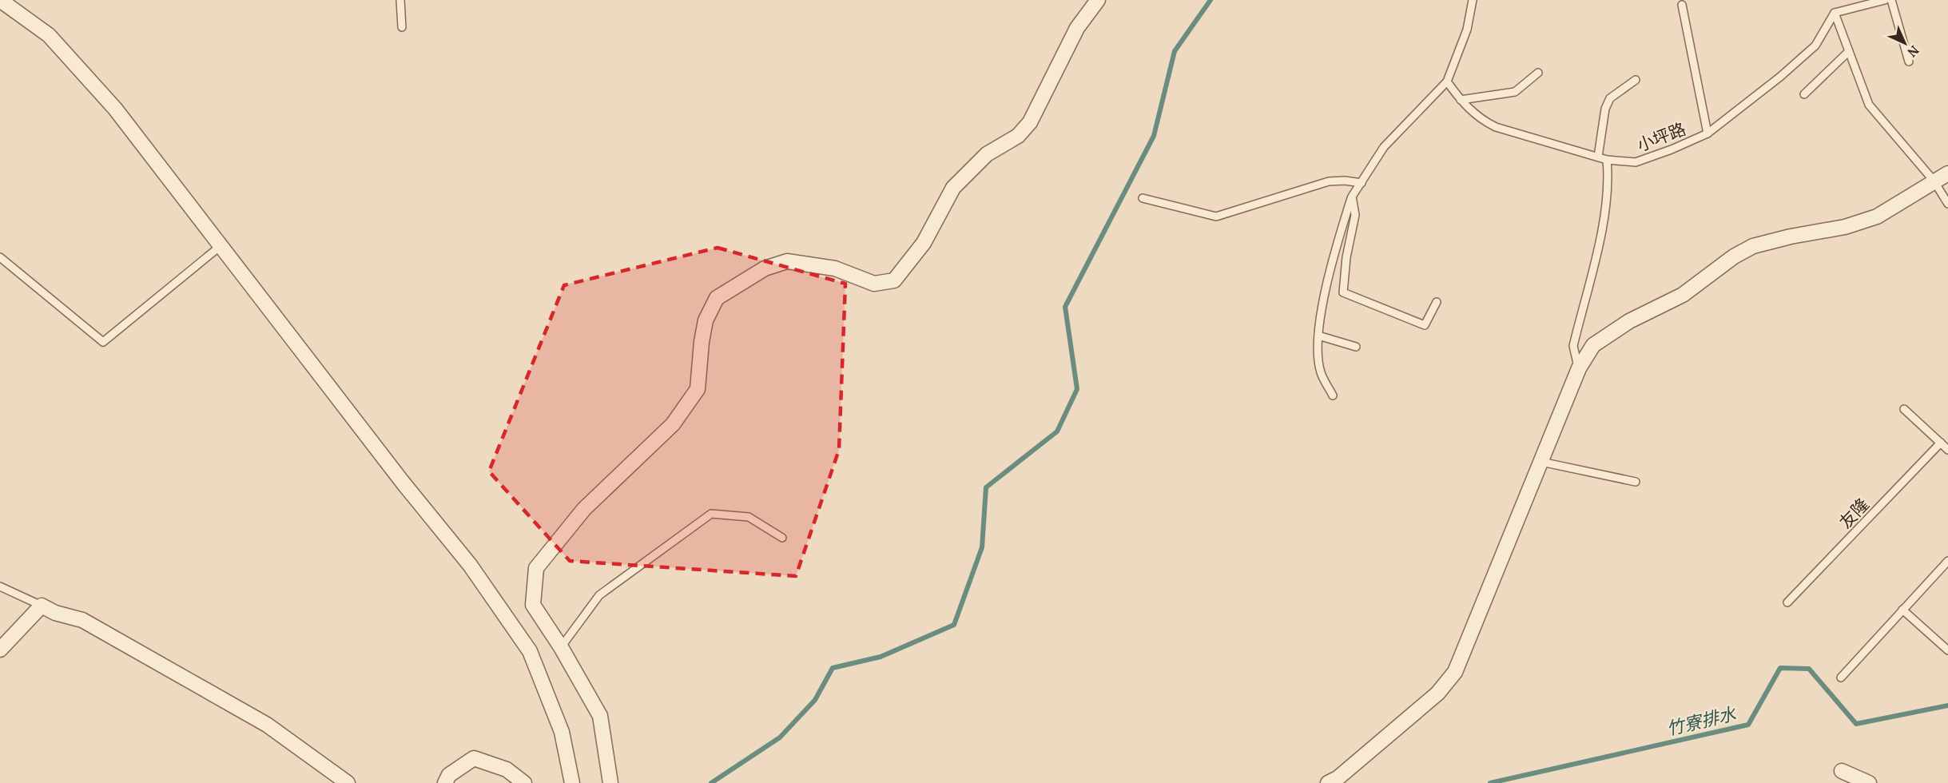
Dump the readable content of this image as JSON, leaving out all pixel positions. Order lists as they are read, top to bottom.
{
  "streets": {
    "lane": ["小坪路", "友隆"]
  },
  "water": ["竹寮排水"],
  "north": "bottom right"
}
